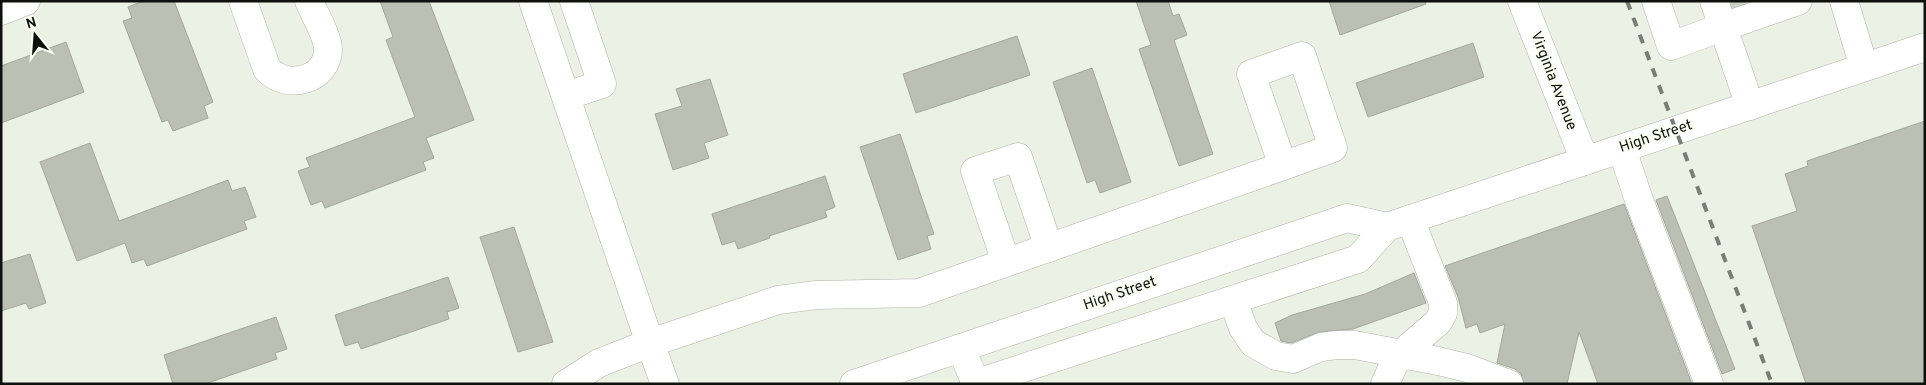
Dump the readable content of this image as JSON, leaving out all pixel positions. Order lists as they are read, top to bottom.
{
  "streets": {
    "main road": ["Virginia Avenue", "High Street"]
  },
  "crossings": [
    ["Virginia Avenue", "High Street"]
  ],
  "north": "top"
}
